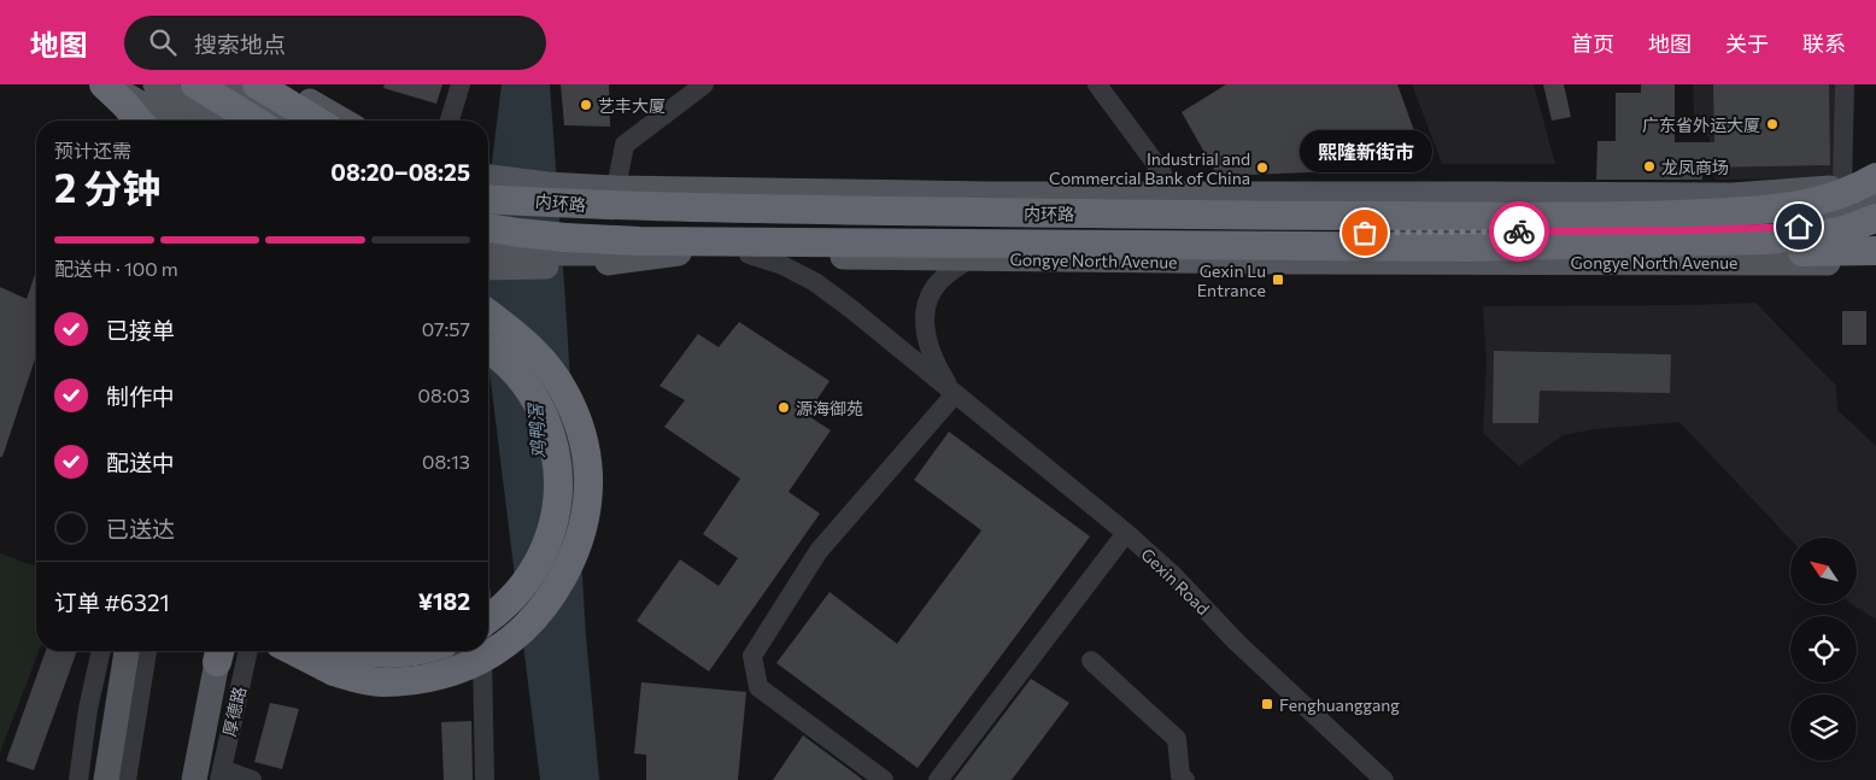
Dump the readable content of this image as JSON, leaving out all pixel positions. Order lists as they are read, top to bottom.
{
  "streets": {
    "highway": ["内环路"],
    "main road": ["Gongye North Avenue"],
    "street": ["Gexin Road", "厚德路"]
  },
  "crossings": [
    ["内环路", "Gongye North Avenue"],
    ["Gongye North Avenue", "Gexin Road"]
  ],
  "water": ["鸡鸭滘"],
  "places": {
    "other": [
      "艺丰大厦",
      "广东省外运大厦",
      "龙凤商场",
      "Industrial and Commercial Bank of China",
      "熙隆新街市",
      "源海御苑"
    ],
    "transit": ["Gexin Lu Entrance", "Fenghuanggang"]
  },
  "north": "top left",
  "page": {
    "header": "地图",
    "search": "搜索地点",
    "nav": [
      "首页",
      "地图",
      "关于",
      "联系"
    ],
    "heading": ["2 分钟", "预计还需", "08:20–08:25"],
    "panel": ["订单 #6321", "¥182"],
    "bubble": "熙隆新街市",
    "bar": "配送中 · 100 m",
    "list": [
      ["已接单", "07:57"],
      ["制作中", "08:03"],
      ["配送中", "08:13"],
      "已送达"
    ]
  }
}
